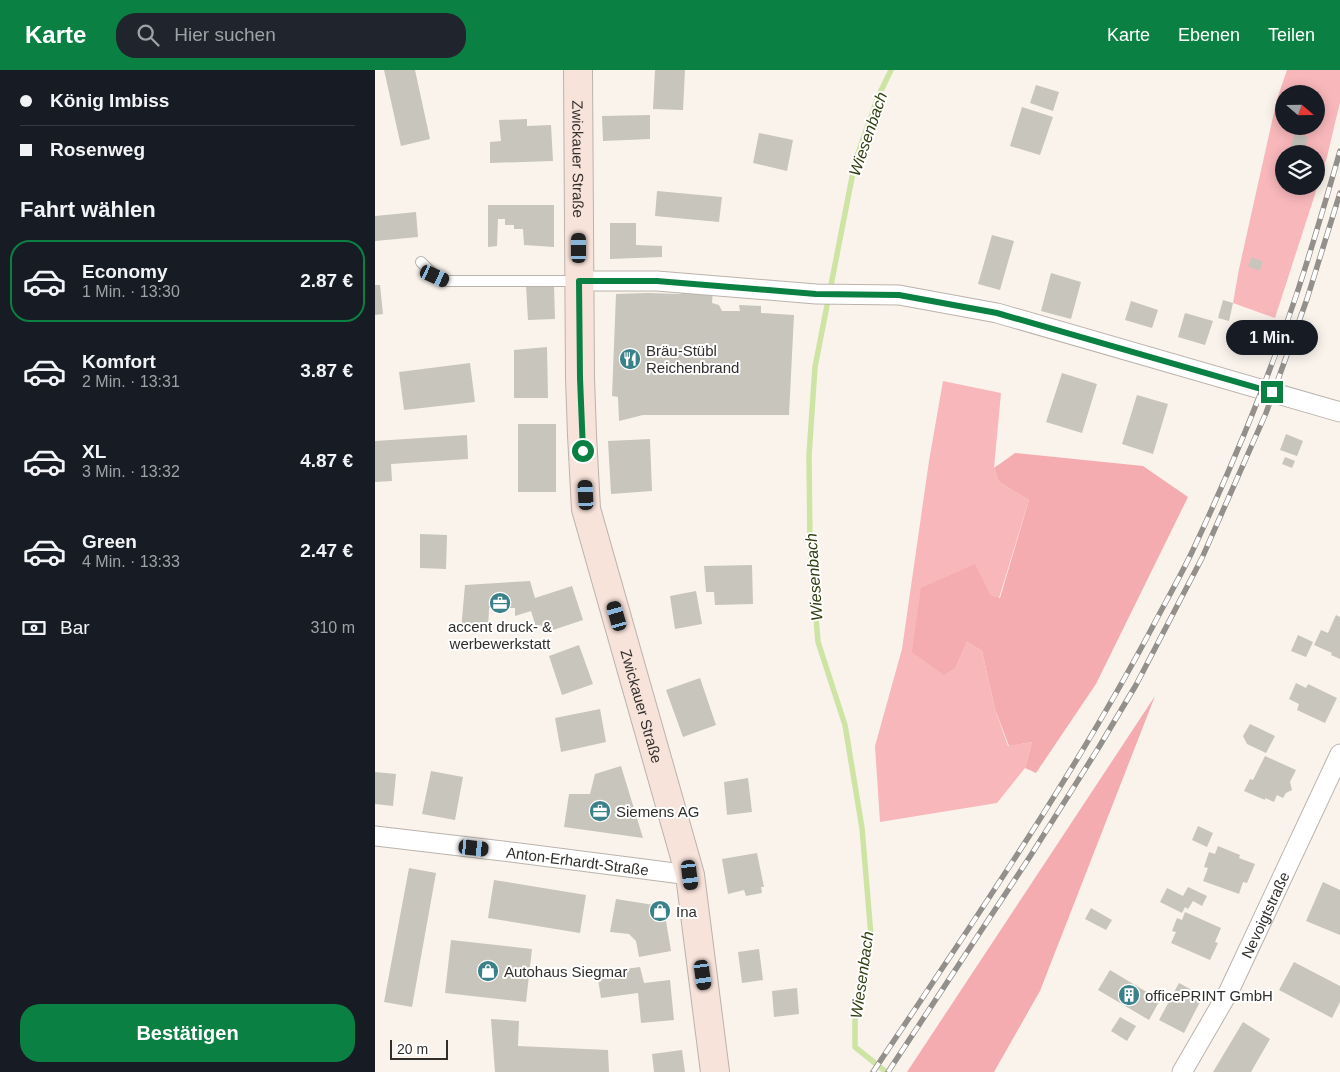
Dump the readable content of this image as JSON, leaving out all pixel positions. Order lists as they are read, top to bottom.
{
  "streets": {
    "main road": ["Zwickauer Straße"],
    "street": ["Anton-Erhardt-Straße", "Nevoigtstraße"]
  },
  "crossings": [
    ["Zwickauer Straße", "Anton-Erhardt-Straße"]
  ],
  "water": ["Wiesenbach"],
  "places": {
    "restaurant": ["Bräu-Stübl Reichenbrand"],
    "office": ["accent druck- & werbewerkstatt", "Siemens AG"],
    "shop": ["Ina", "Autohaus Siegmar"],
    "building": ["officePRINT GmbH"]
  },
  "scale_bar": "20 m",
  "north": "right",
  "page": {
    "header": "Karte",
    "search": "Hier suchen",
    "nav": ["Karte", "Ebenen", "Teilen"],
    "banner": ["König Imbiss", "Rosenweg"],
    "heading": "Fahrt wählen",
    "list": [
      {
        "name": "Economy",
        "note": "1 Min. · 13:30",
        "value": "2.87 €"
      },
      {
        "name": "Komfort",
        "note": "2 Min. · 13:31",
        "value": "3.87 €"
      },
      {
        "name": "XL",
        "note": "3 Min. · 13:32",
        "value": "4.87 €"
      },
      {
        "name": "Green",
        "note": "4 Min. · 13:33",
        "value": "2.47 €"
      }
    ],
    "bubble": "1 Min.",
    "pay": ["Bar", "310 m"],
    "buttons": "Bestätigen",
    "scale": "20 m"
  }
}
